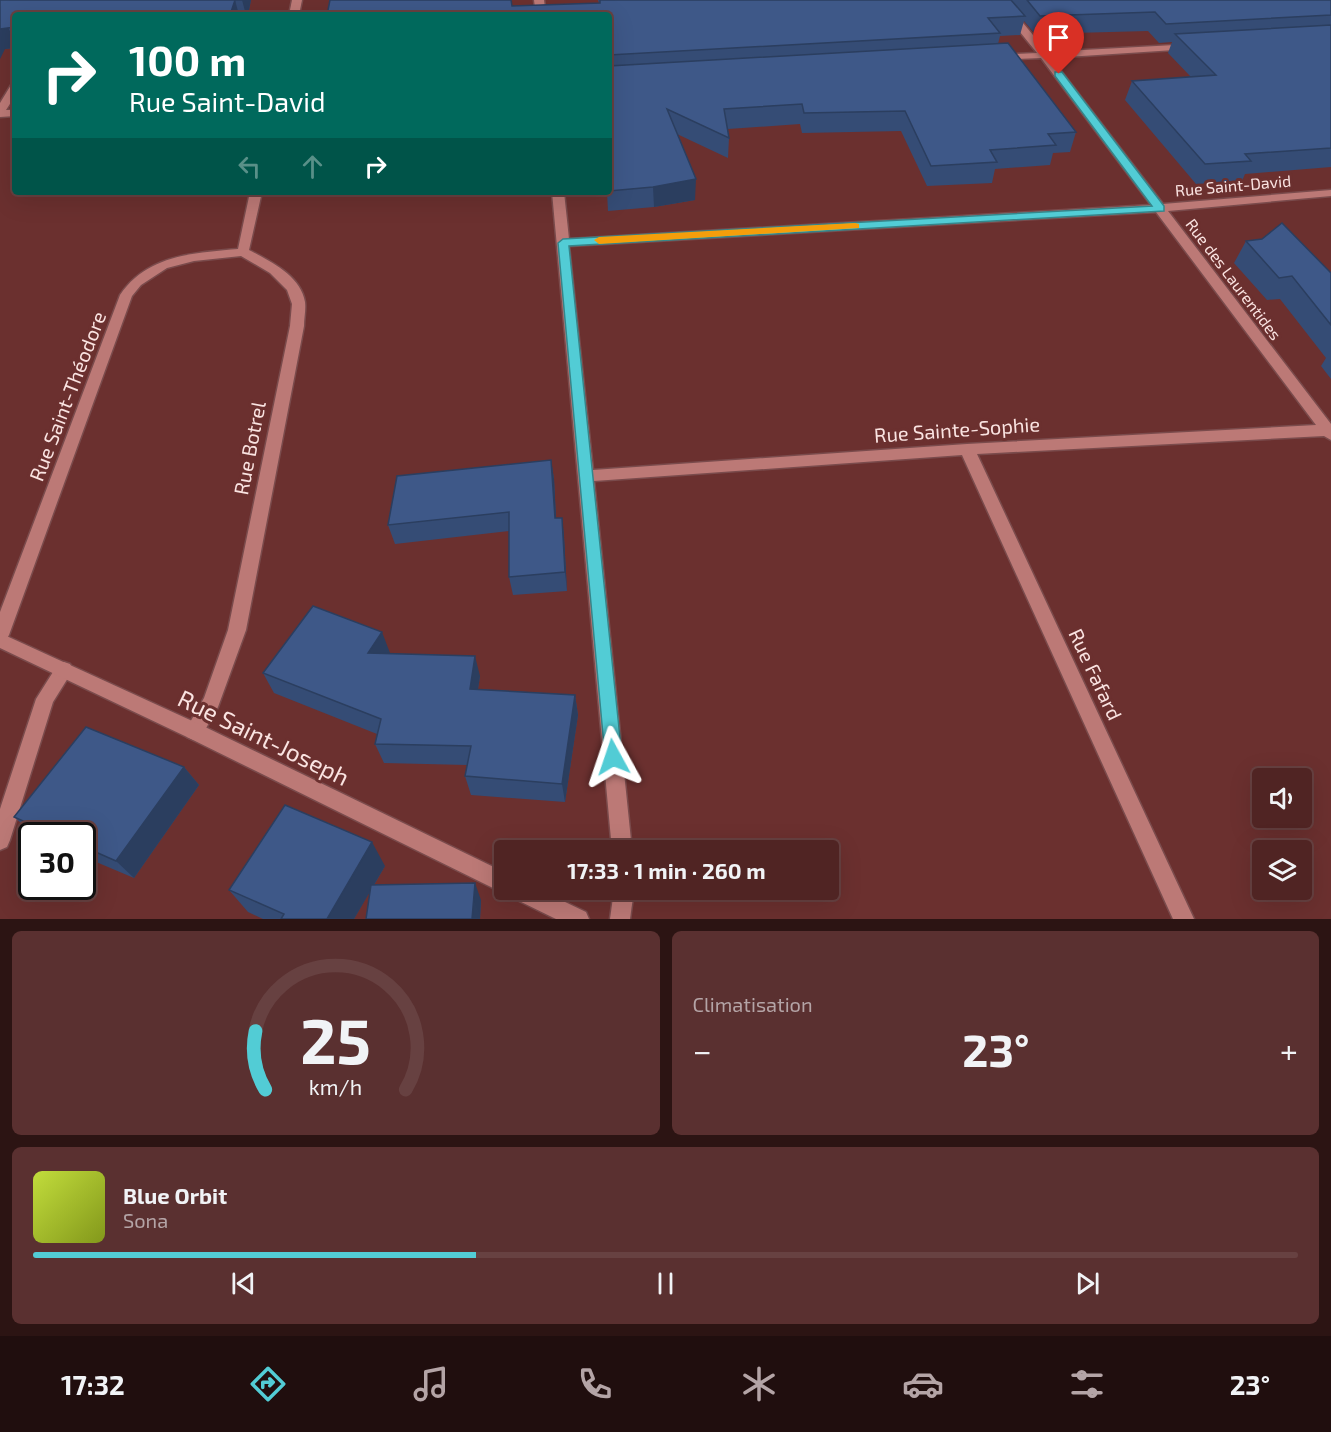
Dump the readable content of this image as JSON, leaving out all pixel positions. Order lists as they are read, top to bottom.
{
  "streets": {
    "street": [
      "Rue Saint-David",
      "Rue des Laurentides",
      "Rue Saint-Théodore",
      "Rue Sainte-Sophie",
      "Rue Botrel",
      "Rue Fafard",
      "Rue Saint-Joseph"
    ]
  },
  "crossings": [
    ["Rue Saint-David", "Rue des Laurentides"],
    ["Rue des Laurentides", "Rue Sainte-Sophie"],
    ["Rue Saint-Théodore", "Rue Botrel"],
    ["Rue Sainte-Sophie", "Rue Fafard"],
    ["Rue Botrel", "Rue Saint-Joseph"]
  ],
  "page": {
    "turn": ["100 m", "Rue Saint-David"],
    "limit": "30",
    "trip": "17:33 · 1 min · 260 m",
    "tile": "Climatisation",
    "heat": ["−", "23°", "+"],
    "song": ["Blue Orbit", "Sona"],
    "tabs": ["17:32", "23°"],
    "gauge": ["25", "km/h"]
  }
}
